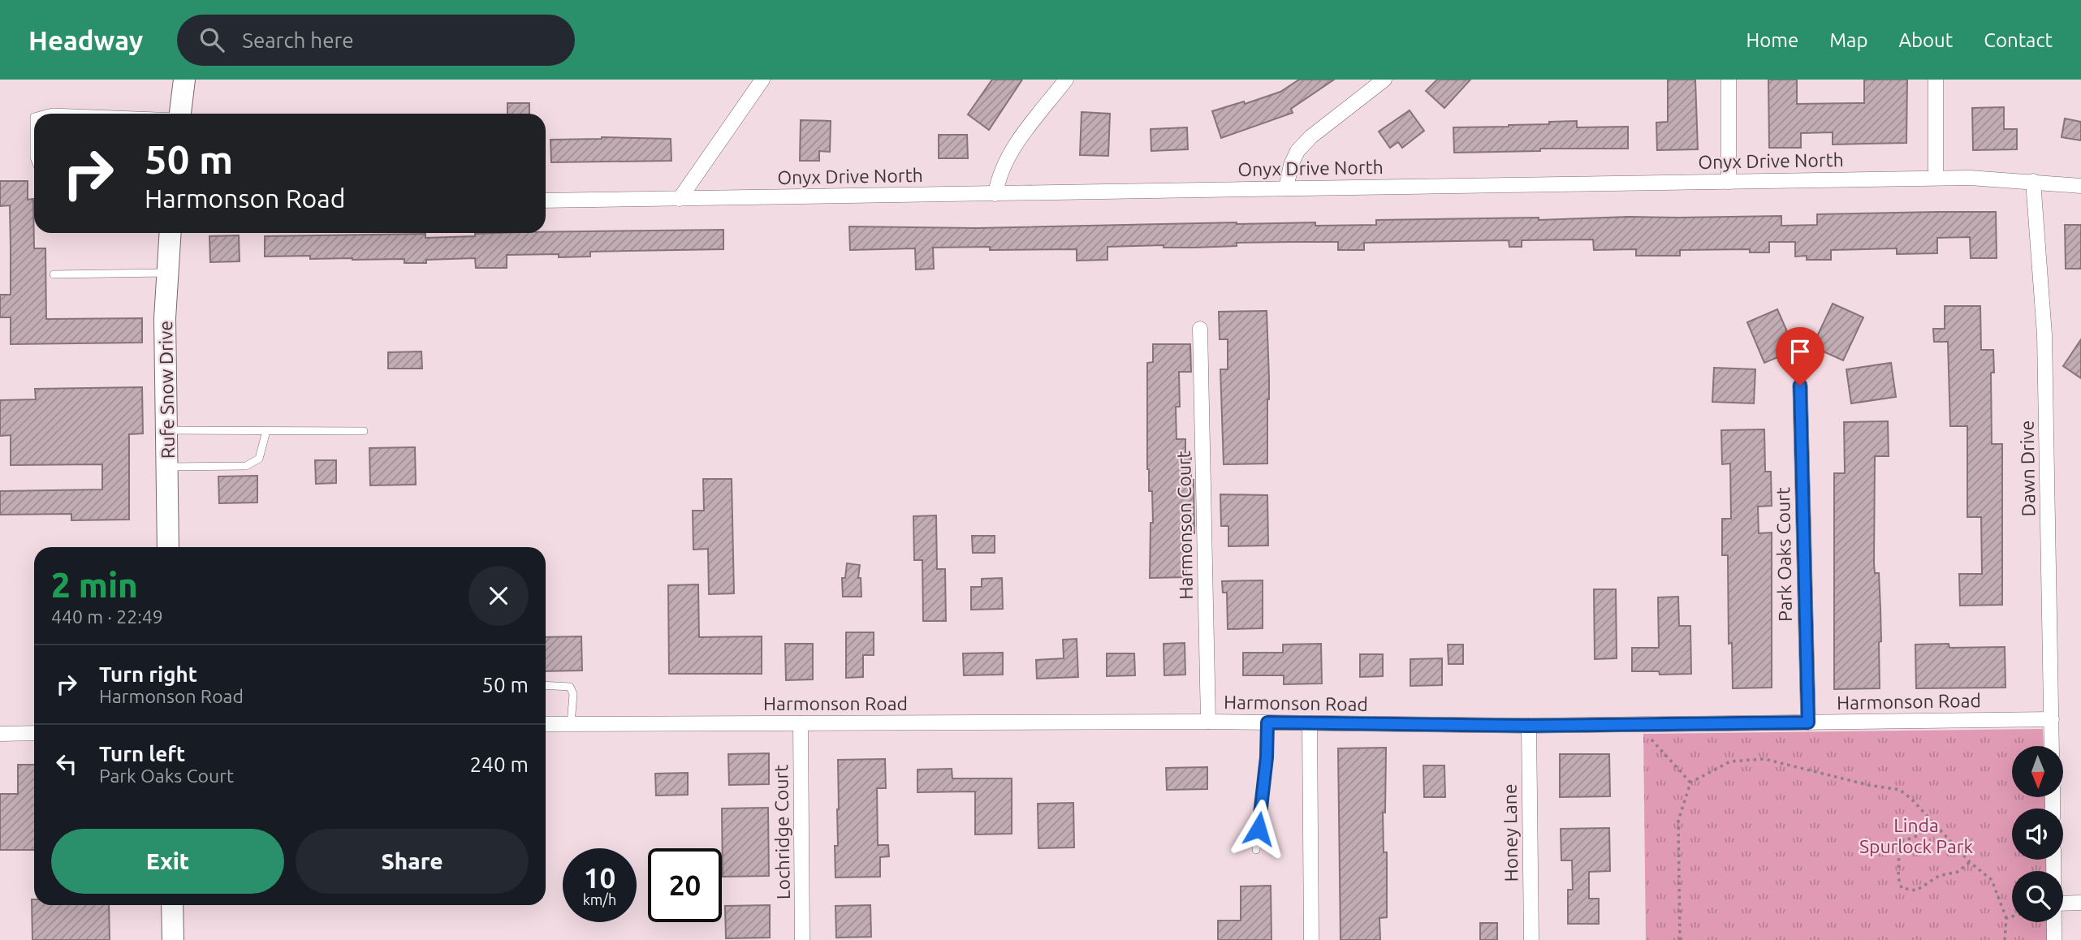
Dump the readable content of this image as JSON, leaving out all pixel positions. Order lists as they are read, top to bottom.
{
  "streets": {
    "main road": ["Rufe Snow Drive"],
    "street": [
      "Onyx Drive North",
      "Dawn Drive",
      "Harmonson Court",
      "Park Oaks Court",
      "Harmonson Road",
      "Lochridge Court",
      "Honey Lane"
    ]
  },
  "crossings": [
    ["Onyx Drive North", "Dawn Drive"],
    ["Dawn Drive", "Harmonson Road"],
    ["Harmonson Court", "Harmonson Road"],
    ["Park Oaks Court", "Harmonson Road"],
    ["Harmonson Road", "Lochridge Court"],
    ["Harmonson Road", "Honey Lane"]
  ],
  "parks": ["Linda Spurlock Park"],
  "north": "bottom",
  "page": {
    "header": "Headway",
    "search": "Search here",
    "nav": [
      "Home",
      "Map",
      "About",
      "Contact"
    ],
    "turn": ["50 m", "Harmonson Road"],
    "heading": ["2 min", "440 m · 22:49"],
    "list": [
      {
        "name": "Turn right",
        "note": "Harmonson Road",
        "value": "50 m"
      },
      {
        "name": "Turn left",
        "note": "Park Oaks Court",
        "value": "240 m"
      }
    ],
    "buttons": ["Exit", "Share"],
    "speed": "10 km/h",
    "limit": "20"
  }
}
